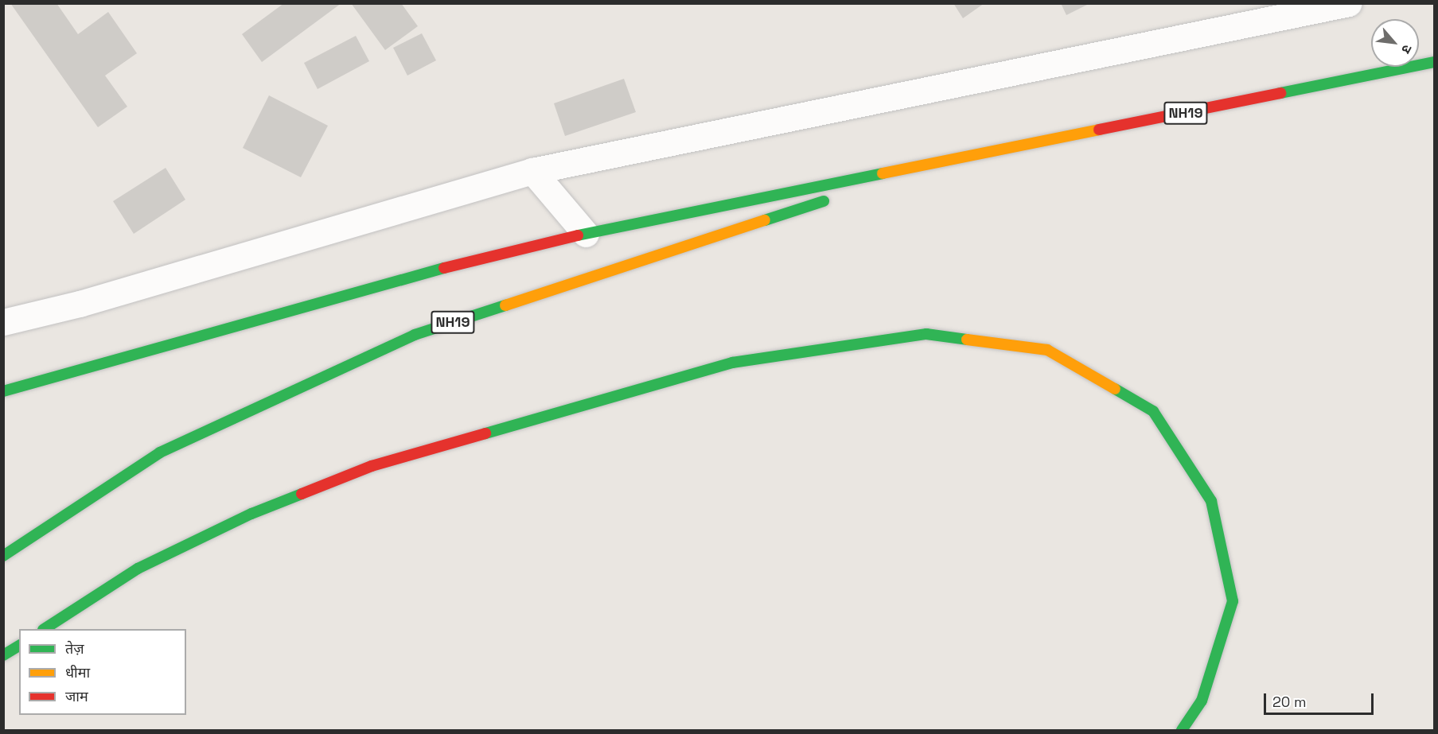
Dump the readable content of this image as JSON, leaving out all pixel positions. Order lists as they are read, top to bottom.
{
  "streets": {
    "highway": ["NH19"]
  },
  "legend": ["तेज़", "धीमा", "जाम"],
  "scale_bar": "20 m",
  "north": "bottom right"
}
